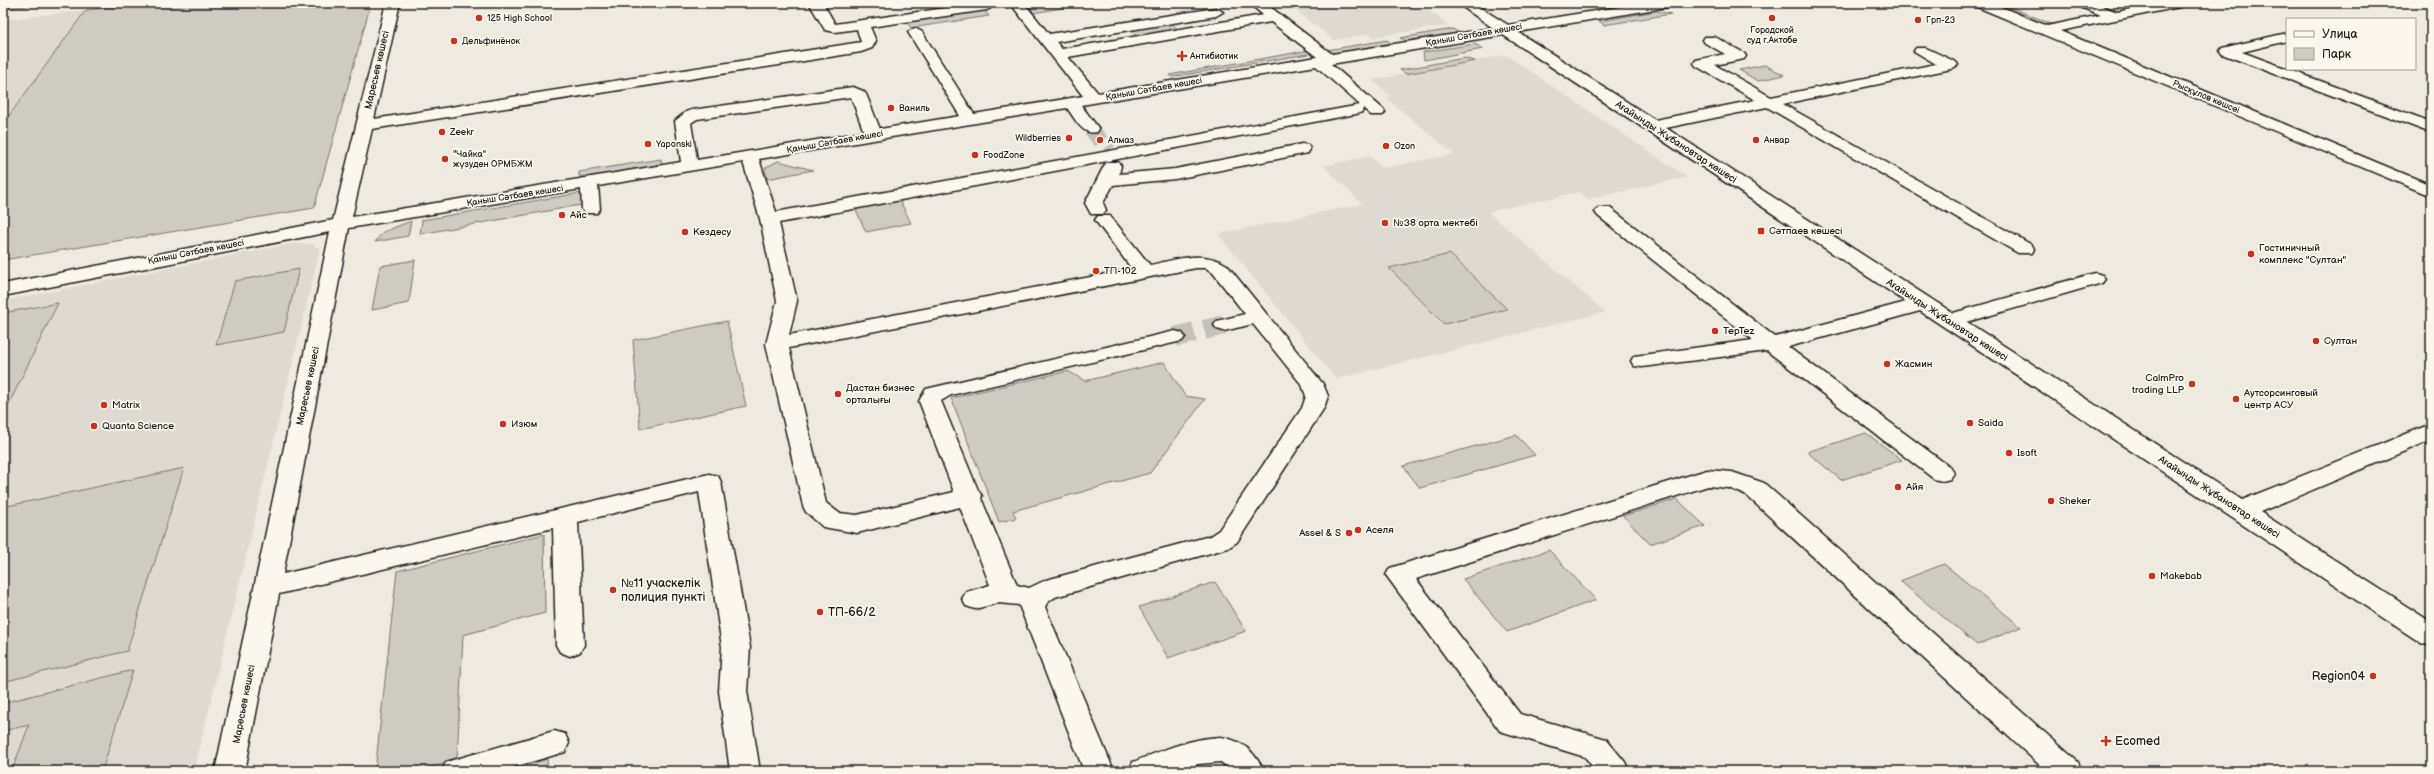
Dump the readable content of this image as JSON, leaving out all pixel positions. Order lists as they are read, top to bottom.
{
  "streets": {
    "street": [
      "Қаныш Сәтбаев көшесі",
      "Маресьев көшесі",
      "Рысқұлов көшсеі",
      "Ағайынды Жұбановтар көшесі"
    ]
  },
  "crossings": [
    ["Қаныш Сәтбаев көшесі", "Маресьев көшесі"],
    ["Қаныш Сәтбаев көшесі", "Ағайынды Жұбановтар көшесі"]
  ],
  "places": {
    "other": [
      "125 High School",
      "Городской суд г.Актобе",
      "Грп-23",
      "Дельфинёнок",
      "Ваниль",
      "Zeekr",
      "Wildberries",
      "Алмаз",
      "Анвар",
      "Yaponski",
      "Ozon",
      "FoodZone",
      "\"Чайка\" жүзуден ОРМБЖМ",
      "Айс",
      "№38 орта мектебі",
      "Кездесу",
      "Гостиничный комплекс \"Султан\"",
      "ТП-102",
      "TepTez",
      "Султан",
      "Жасмин",
      "CalmPro trading LLP",
      "Дастан бизнес орталығы",
      "Аутсорсинговый центр АСУ",
      "Matrix",
      "Saida",
      "Изюм",
      "Quanta Science",
      "Isoft",
      "Айя",
      "Sheker",
      "Аселя",
      "Assel & S",
      "Makebab",
      "№11 учаскелік полиция пункті",
      "ТП-66/2",
      "Region04"
    ],
    "health": ["Антибиотик", "Ecomed"],
    "transit": ["Сәтпаев көшесі"]
  },
  "legend": ["Улица", "Парк"]
}
